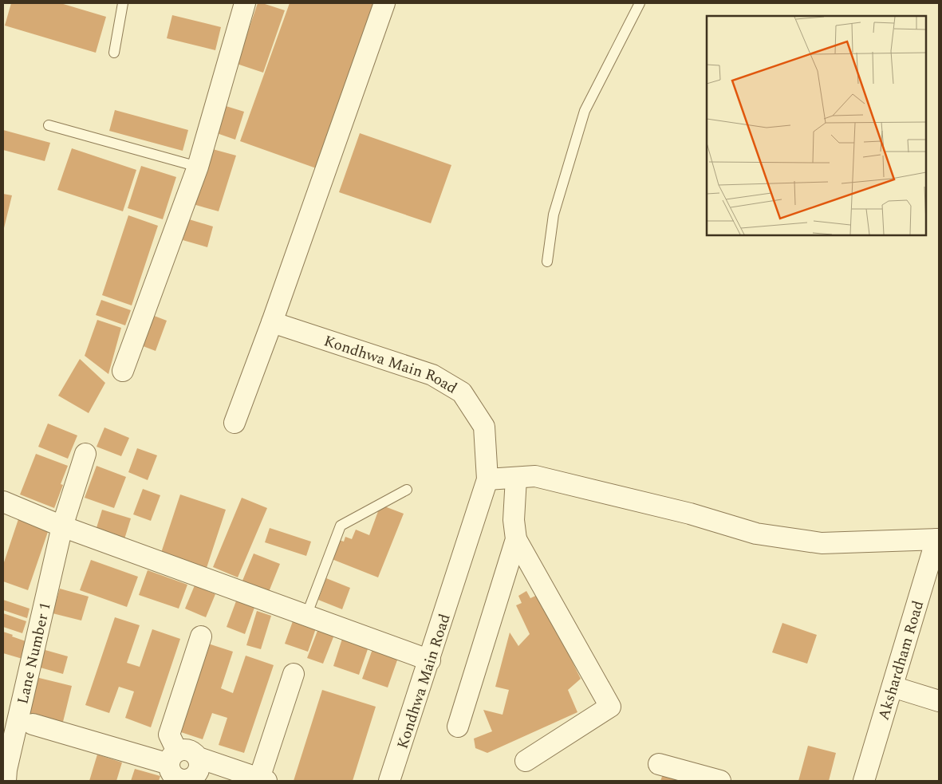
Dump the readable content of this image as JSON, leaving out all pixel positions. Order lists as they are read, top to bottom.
{
  "streets": {
    "street": ["Kondhwa Main Road", "Lane Number 1", "Akshardham Road"]
  }
}
